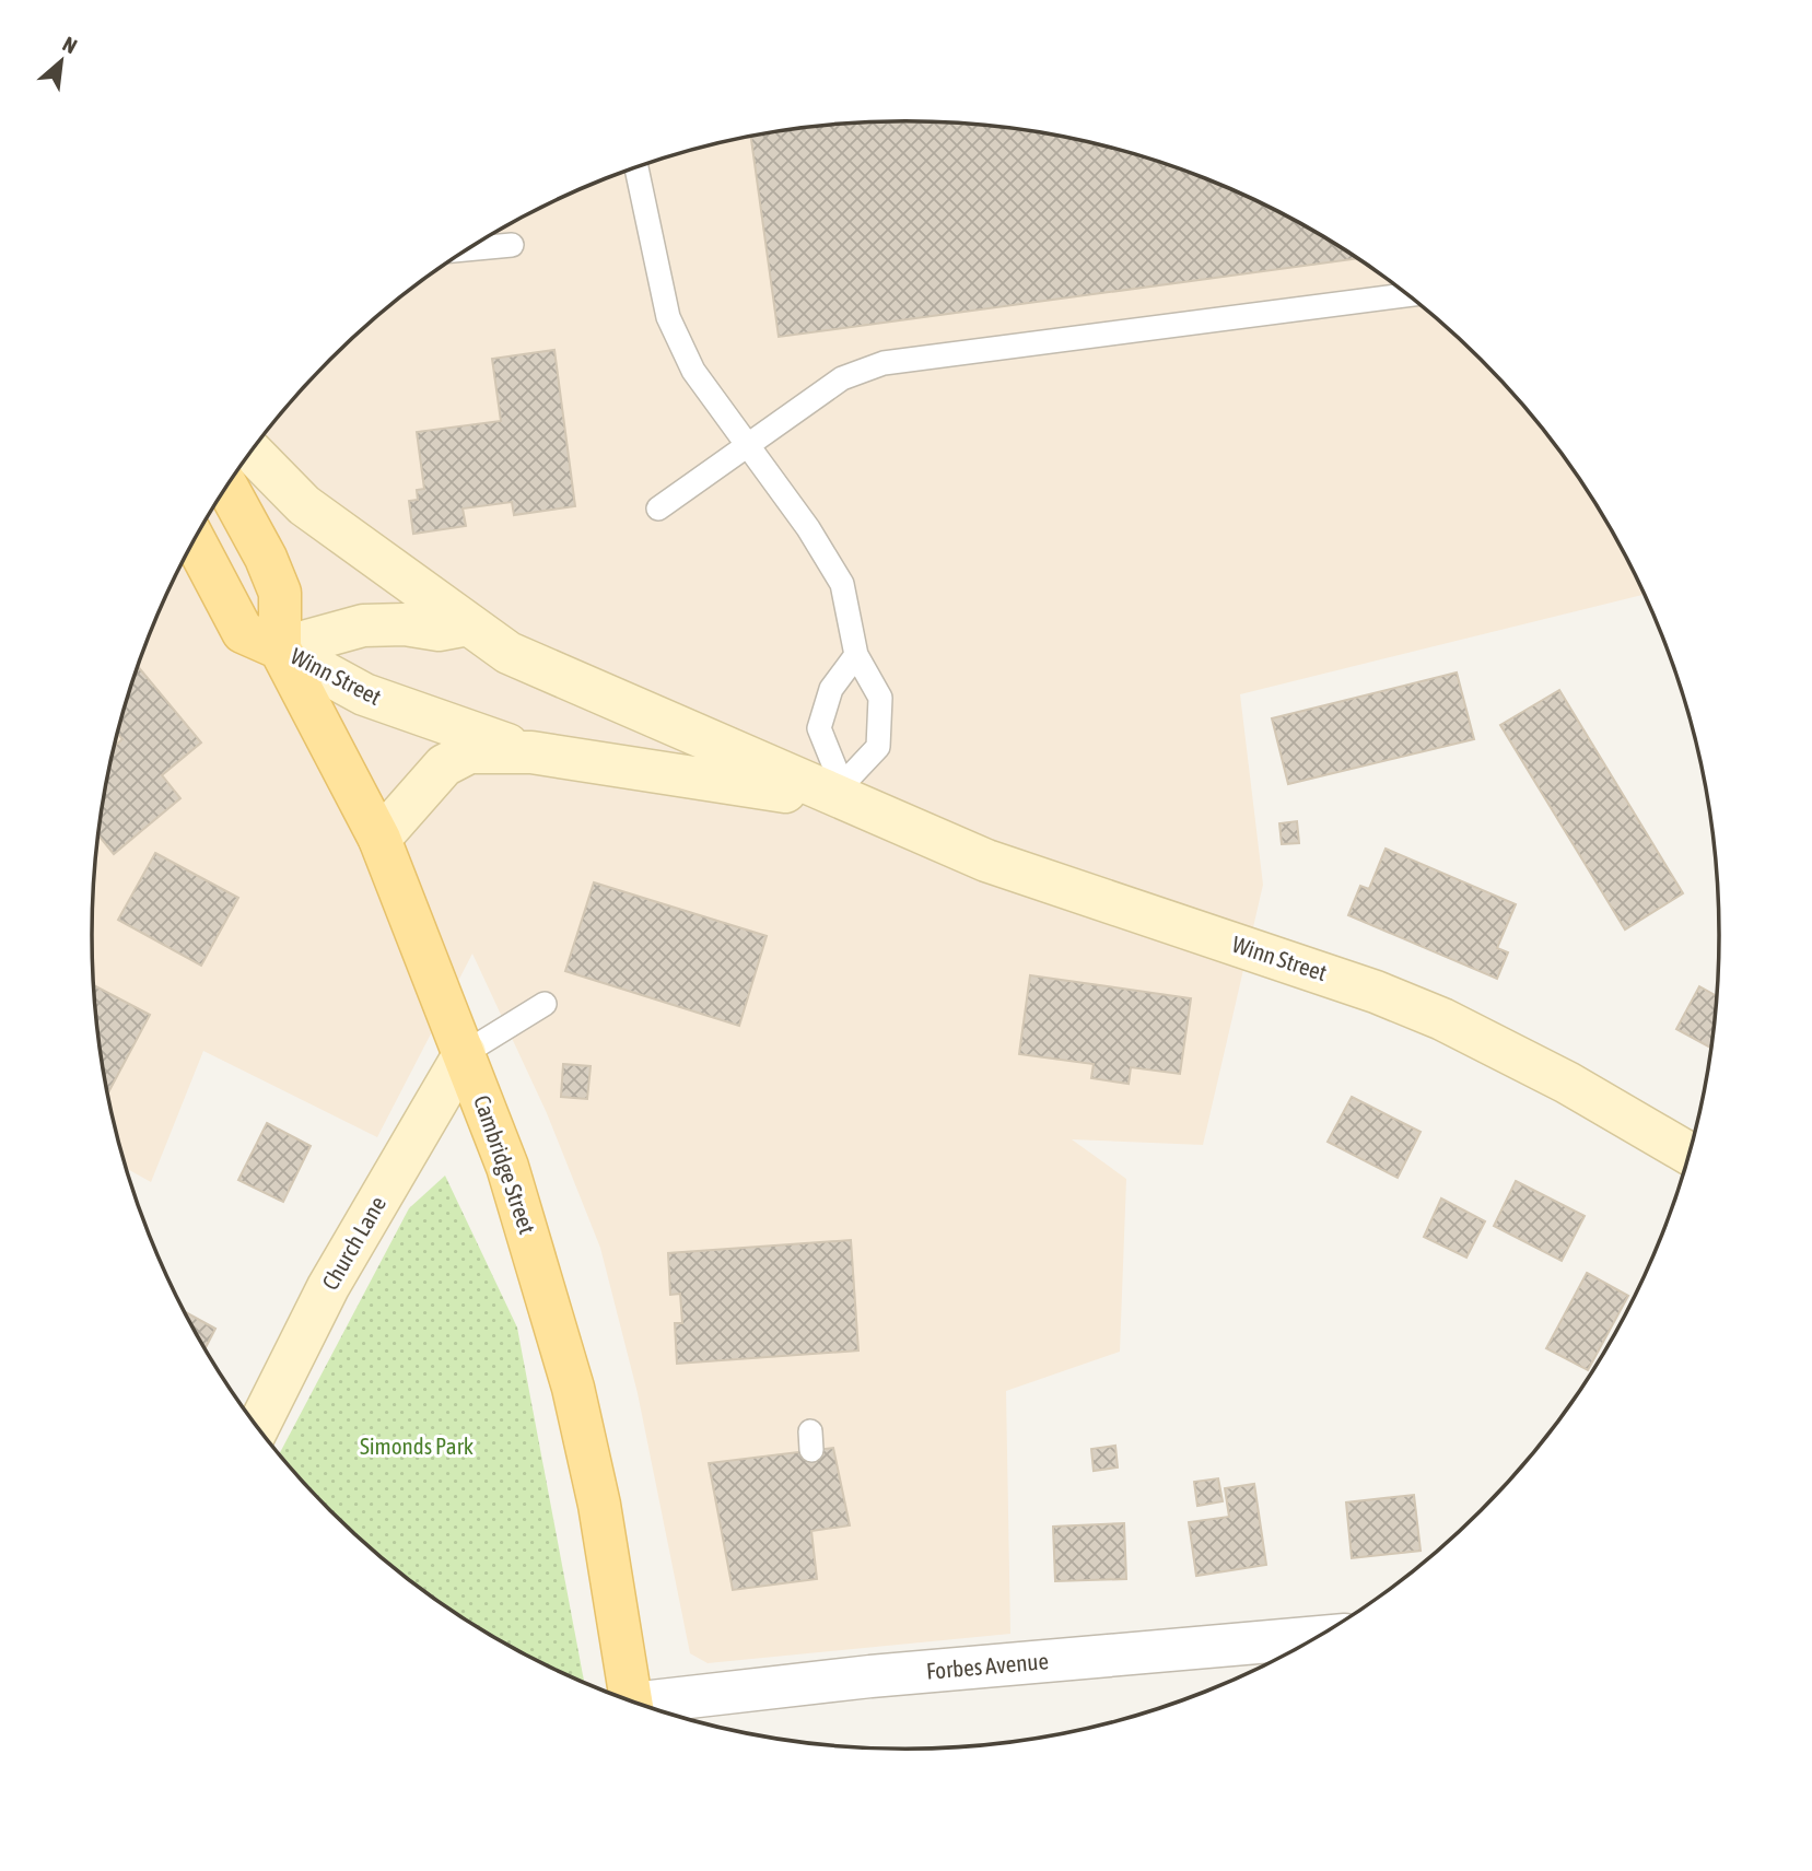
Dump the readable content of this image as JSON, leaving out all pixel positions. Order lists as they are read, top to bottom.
{
  "streets": {
    "main road": ["Winn Street", "Cambridge Street", "Church Lane"],
    "street": ["Forbes Avenue"]
  },
  "crossings": [
    ["Winn Street", "Cambridge Street"],
    ["Cambridge Street", "Church Lane"]
  ],
  "parks": ["Simonds Park"],
  "north": "top right"
}
